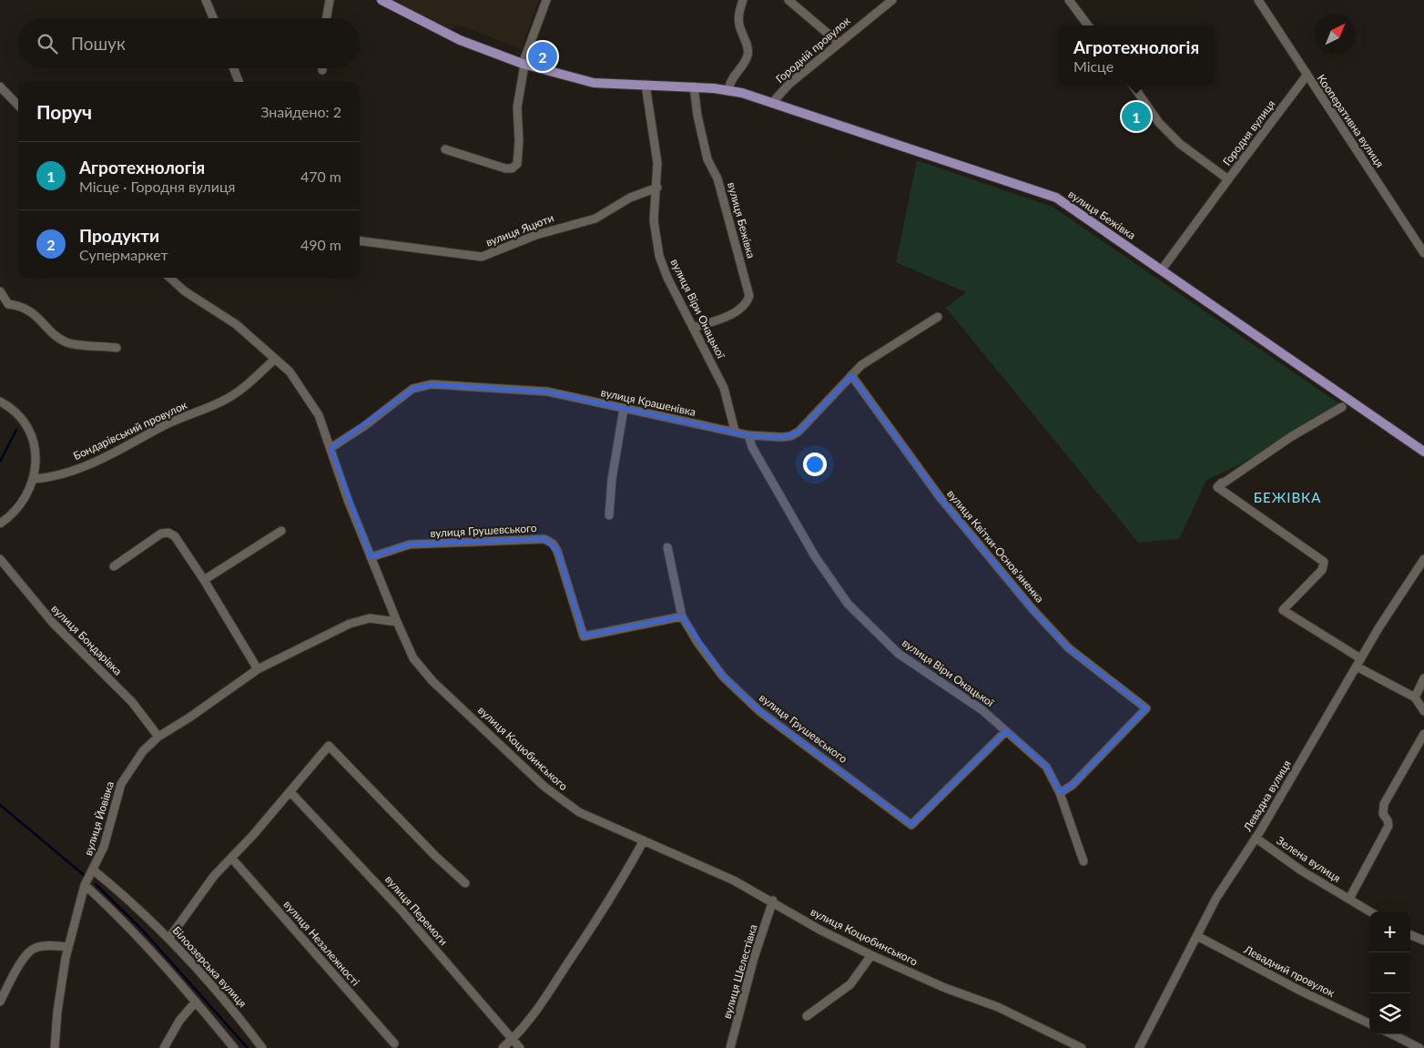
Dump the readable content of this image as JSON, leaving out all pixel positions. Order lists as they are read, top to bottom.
{
  "streets": {
    "main road": ["вулиця Бежівка"],
    "street": [
      "Городній провулок",
      "Кооперативна вулиця",
      "Городня вулиця",
      "вулиця Яцюти",
      "вулиця Віри Онацької",
      "вулиця Крашенівка",
      "Бондарівський провулок",
      "вулиця Грушевського",
      "вулиця Квітки-Основʼяненка",
      "вулиця Бондарівка",
      "вулиця Коцюбинського",
      "Левадна вулиця",
      "вулиця Йовівка",
      "Зелена вулиця",
      "вулиця Перемоги",
      "вулиця Незалежності",
      "Білоозерська вулиця",
      "вулиця Шелестівка",
      "Левадний провулок"
    ]
  },
  "crossings": [
    ["Городній провулок", "вулиця Бежівка"],
    ["Кооперативна вулиця", "Городня вулиця"],
    ["вулиця Бежівка", "вулиця Віри Онацької"],
    ["вулиця Яцюти", "вулиця Віри Онацької"],
    ["вулиця Віри Онацької", "вулиця Крашенівка"],
    ["вулиця Віри Онацької", "вулиця Грушевського"],
    ["вулиця Віри Онацької", "вулиця Квітки-Основʼяненка"],
    ["вулиця Крашенівка", "вулиця Квітки-Основʼяненка"],
    ["вулиця Крашенівка", "вулиця Коцюбинського"],
    ["Бондарівський провулок", "вулиця Коцюбинського"],
    ["вулиця Грушевського", "вулиця Коцюбинського"],
    ["вулиця Бондарівка", "вулиця Йовівка"],
    ["вулиця Коцюбинського", "вулиця Йовівка"],
    ["вулиця Коцюбинського", "вулиця Шелестівка"],
    ["Левадна вулиця", "Зелена вулиця"],
    ["Левадна вулиця", "Левадний провулок"],
    ["вулиця Йовівка", "Білоозерська вулиця"]
  ],
  "districts": ["БЕЖІВКА"],
  "north": "top right",
  "page": {
    "search": "Пошук",
    "popup": ["Агротехнологія", "Місце"],
    "pins": ["2", "1"],
    "heading": ["Поруч", "Знайдено: 2"],
    "list": [
      {
        "mark": "1",
        "name": "Агротехнологія",
        "note": "Місце · Городня вулиця",
        "value": "470 m"
      },
      {
        "mark": "2",
        "name": "Продукти",
        "note": "Супермаркет",
        "value": "490 m"
      }
    ],
    "map_buttons": ["+", "−"]
  }
}
